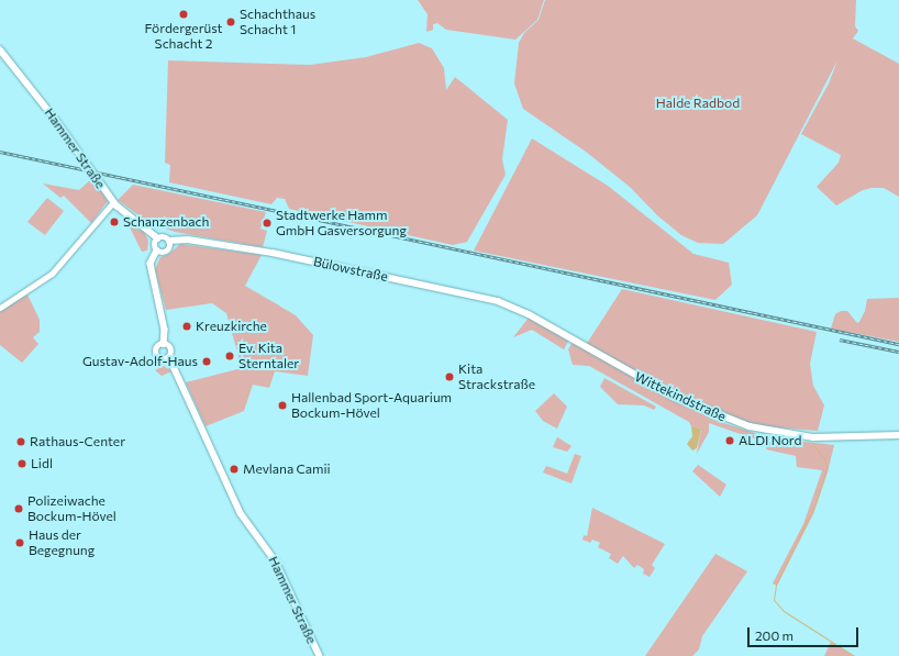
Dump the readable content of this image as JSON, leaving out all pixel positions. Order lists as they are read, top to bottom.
{
  "streets": {
    "main road": ["Hammer Straße", "Bülowstraße", "Wittekindstraße"]
  },
  "crossings": [
    ["Hammer Straße", "Bülowstraße"],
    ["Bülowstraße", "Wittekindstraße"]
  ],
  "parks": ["Halde Radbod"],
  "places": [
    "Fördergerüst Schacht 2",
    "Schachthaus Schacht 1",
    "Schanzenbach",
    "Stadtwerke Hamm GmbH Gasversorgung",
    "Kreuzkirche",
    "Ev. Kita Sterntaler",
    "Gustav-Adolf-Haus",
    "Kita Strackstraße",
    "Hallenbad Sport-Aquarium Bockum-Hövel",
    "ALDI Nord",
    "Rathaus-Center",
    "Lidl",
    "Mevlana Camii",
    "Polizeiwache Bockum-Hövel",
    "Haus der Begegnung"
  ],
  "scale_bar": "200 m"
}
